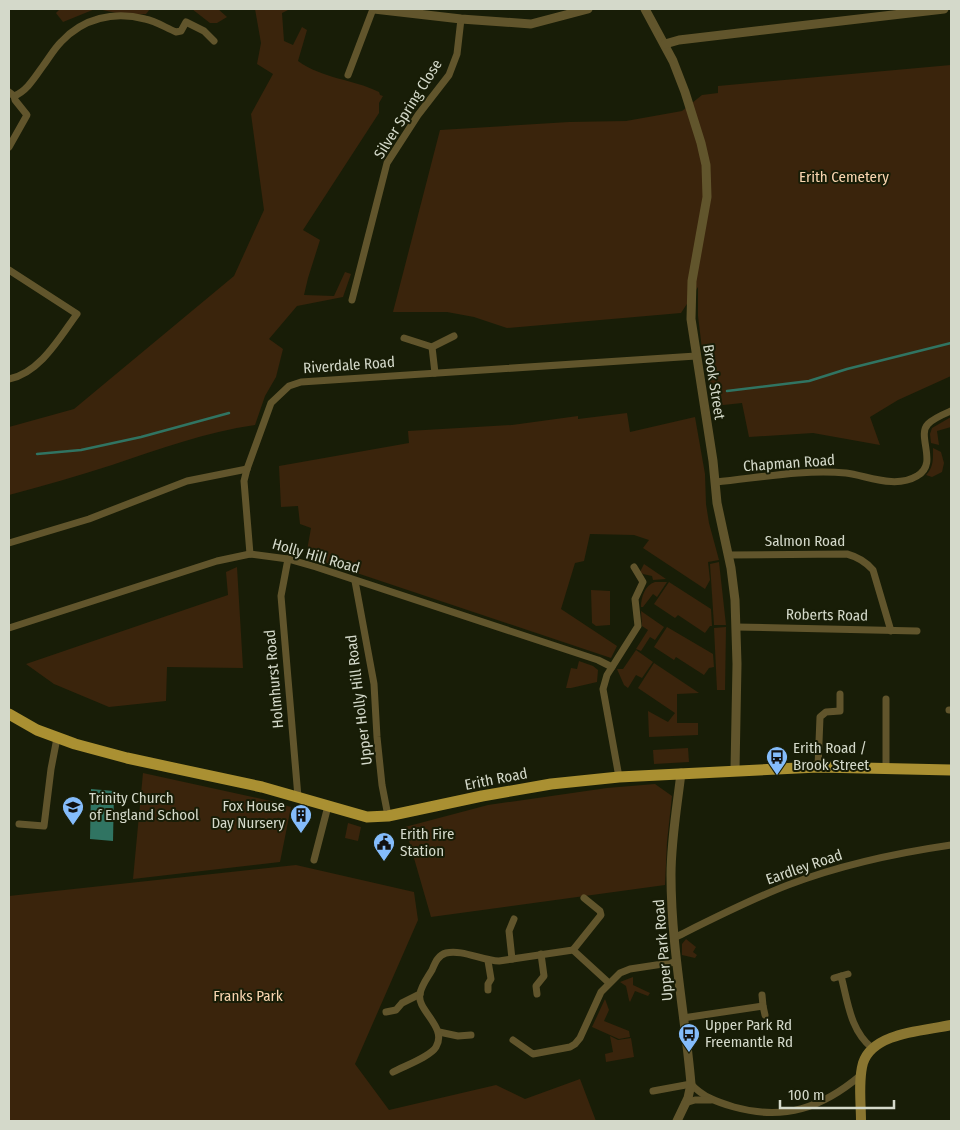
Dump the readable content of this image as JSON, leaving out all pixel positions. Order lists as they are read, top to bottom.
{
  "streets": {
    "main road": ["Erith Road"],
    "street": [
      "Silver Spring Close",
      "Riverdale Road",
      "Brook Street",
      "Chapman Road",
      "Salmon Road",
      "Holly Hill Road",
      "Roberts Road",
      "Holmhurst Road",
      "Upper Holly Hill Road",
      "Eardley Road",
      "Upper Park Road"
    ]
  },
  "crossings": [
    ["Riverdale Road", "Brook Street"],
    ["Riverdale Road", "Holly Hill Road"],
    ["Brook Street", "Chapman Road"],
    ["Brook Street", "Salmon Road"],
    ["Brook Street", "Roberts Road"],
    ["Brook Street", "Erith Road"],
    ["Salmon Road", "Roberts Road"],
    ["Holly Hill Road", "Holmhurst Road"],
    ["Holly Hill Road", "Upper Holly Hill Road"],
    ["Holmhurst Road", "Erith Road"],
    ["Upper Holly Hill Road", "Erith Road"],
    ["Erith Road", "Upper Park Road"],
    ["Eardley Road", "Upper Park Road"]
  ],
  "parks": ["Erith Cemetery", "Franks Park"],
  "places": {
    "bus stop": ["Erith Road / Brook Street", "Upper Park Rd Freemantle Rd"],
    "school or university": ["Trinity Church of England School"],
    "building": ["Fox House Day Nursery"],
    "public building": ["Erith Fire Station"]
  },
  "scale_bar": "100 m"
}
